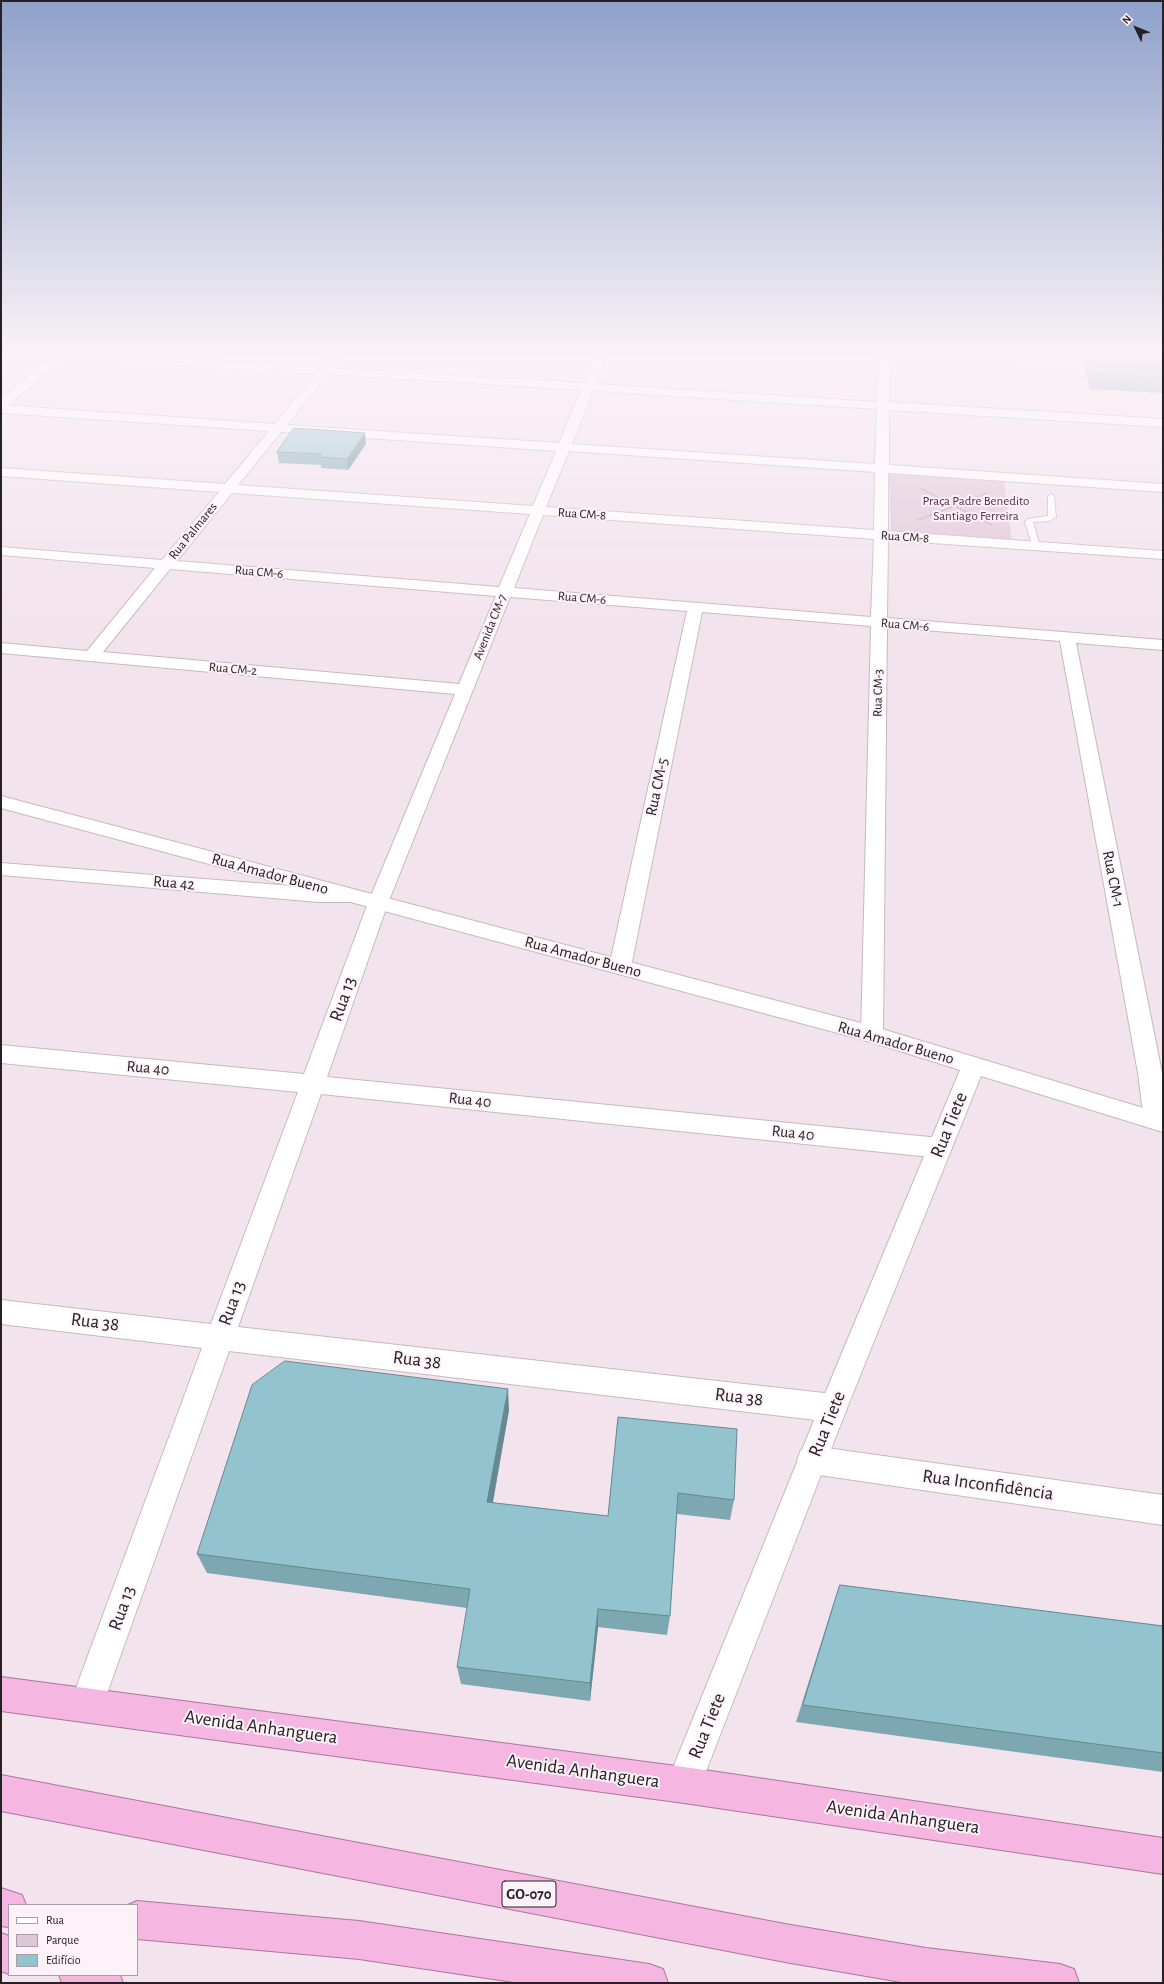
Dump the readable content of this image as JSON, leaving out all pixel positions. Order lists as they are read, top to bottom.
{
  "streets": {
    "highway": ["Avenida Anhanguera", "GO-070"],
    "street": [
      "Rua CM-8",
      "Rua Palmares",
      "Rua CM-6",
      "Avenida CM-7",
      "Rua CM-2",
      "Rua CM-3",
      "Rua CM-5",
      "Rua Amador Bueno",
      "Rua CM-1",
      "Rua 42",
      "Rua 13",
      "Rua 40",
      "Rua Tiete",
      "Rua 38",
      "Rua Inconfidência"
    ]
  },
  "crossings": [
    ["Rua CM-8", "Rua Palmares"],
    ["Rua CM-8", "Avenida CM-7"],
    ["Rua CM-8", "Rua CM-3"],
    ["Rua Palmares", "Rua CM-6"],
    ["Rua Palmares", "Rua CM-2"],
    ["Rua CM-6", "Avenida CM-7"],
    ["Rua CM-6", "Rua CM-3"],
    ["Rua CM-6", "Rua CM-5"],
    ["Rua CM-6", "Rua CM-1"],
    ["Avenida CM-7", "Rua CM-2"],
    ["Avenida CM-7", "Rua Amador Bueno"],
    ["Avenida CM-7", "Rua 13"],
    ["Rua CM-3", "Rua Amador Bueno"],
    ["Rua CM-5", "Rua Amador Bueno"],
    ["Rua Amador Bueno", "Rua CM-1"],
    ["Rua Amador Bueno", "Rua 42"],
    ["Rua Amador Bueno", "Rua 13"],
    ["Rua Amador Bueno", "Rua Tiete"],
    ["Rua 13", "Rua 40"],
    ["Rua 13", "Rua 38"],
    ["Rua 13", "Avenida Anhanguera"],
    ["Rua 40", "Rua Tiete"],
    ["Rua Tiete", "Rua 38"],
    ["Rua Tiete", "Rua Inconfidência"],
    ["Rua Tiete", "Avenida Anhanguera"]
  ],
  "parks": ["Praça Padre Benedito Santiago Ferreira"],
  "legend": ["Rua", "Parque", "Edifício"],
  "north": "top left"
}
